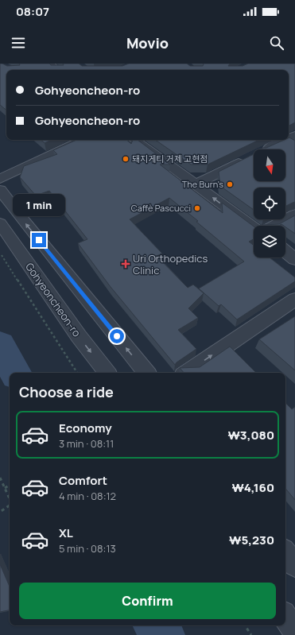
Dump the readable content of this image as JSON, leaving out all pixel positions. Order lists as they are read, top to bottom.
{
  "streets": {
    "street": ["Gohyeoncheon-ro"]
  },
  "places": {
    "other": ["돼지게티 거제 고현점", "The Burn's", "Caffè Pascucci"],
    "health": ["Uri Orthopedics Clinic"]
  },
  "north": "bottom",
  "page": {
    "status": "08:07",
    "header": "Movio",
    "banner": ["Gohyeoncheon-ro", "Gohyeoncheon-ro"],
    "bubble": "1 min",
    "heading": "Choose a ride",
    "list": [
      {
        "name": "Economy",
        "note": "3 min · 08:11",
        "value": "₩3,080"
      },
      {
        "name": "Comfort",
        "note": "4 min · 08:12",
        "value": "₩4,160"
      },
      {
        "name": "XL",
        "note": "5 min · 08:13",
        "value": "₩5,230"
      }
    ],
    "buttons": "Confirm"
  }
}
